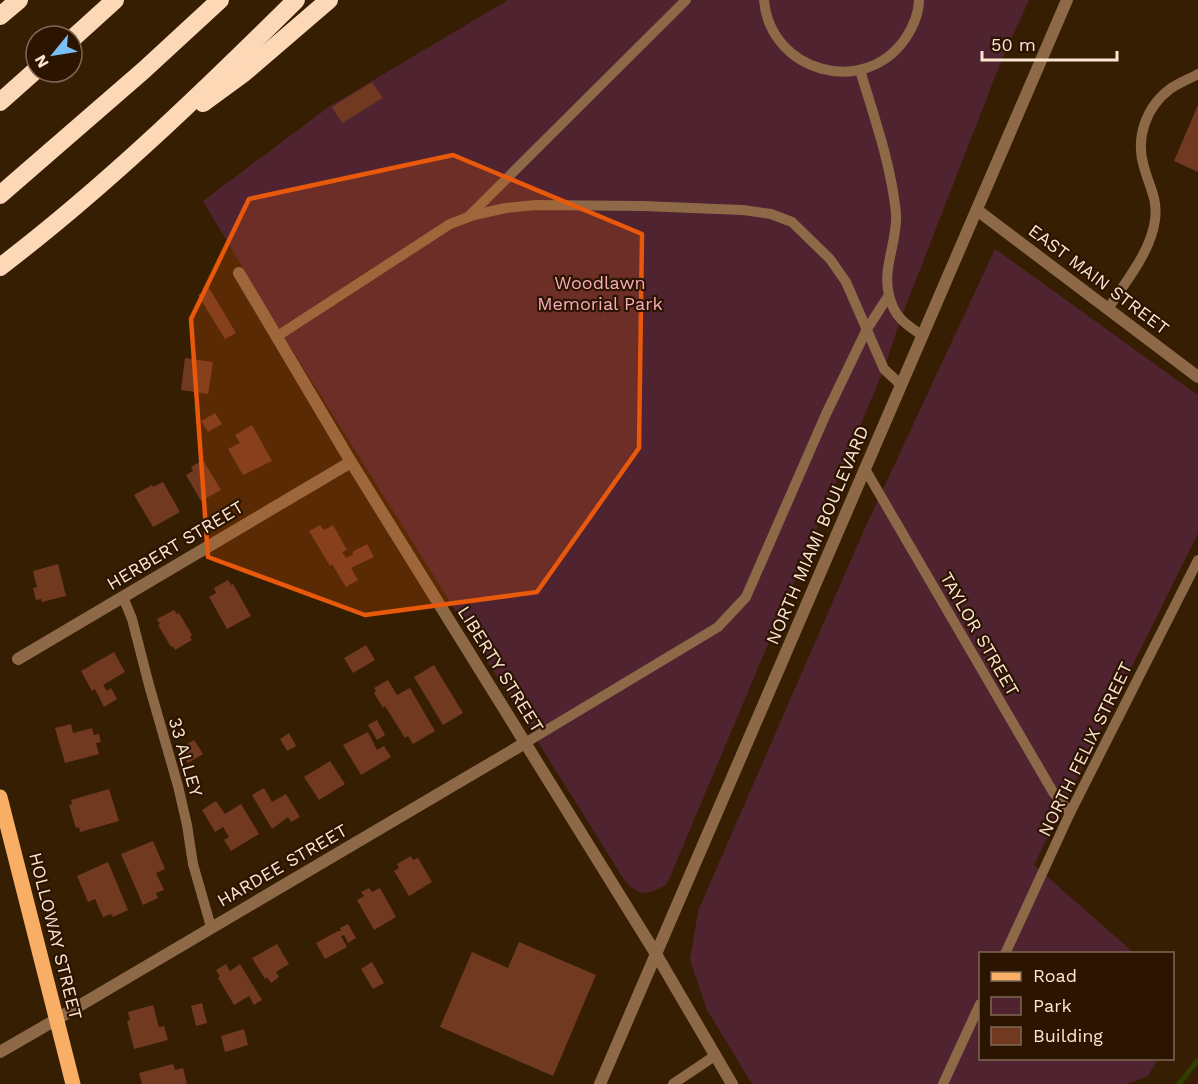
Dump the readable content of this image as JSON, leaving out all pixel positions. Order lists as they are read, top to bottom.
{
  "streets": {
    "main road": ["HOLLOWAY STREET"],
    "street": [
      "EAST MAIN STREET",
      "NORTH MIAMI BOULEVARD",
      "HERBERT STREET",
      "LIBERTY STREET",
      "HARDEE STREET"
    ],
    "lane": ["TAYLOR STREET", "NORTH FELIX STREET", "33 ALLEY"]
  },
  "crossings": [
    ["EAST MAIN STREET", "NORTH MIAMI BOULEVARD"],
    ["NORTH MIAMI BOULEVARD", "TAYLOR STREET"],
    ["NORTH MIAMI BOULEVARD", "LIBERTY STREET"],
    ["HERBERT STREET", "LIBERTY STREET"],
    ["HERBERT STREET", "33 ALLEY"],
    ["TAYLOR STREET", "NORTH FELIX STREET"],
    ["LIBERTY STREET", "HARDEE STREET"],
    ["33 ALLEY", "HARDEE STREET"],
    ["HARDEE STREET", "HOLLOWAY STREET"]
  ],
  "parks": ["Woodlawn Memorial Park"],
  "legend": ["Road", "Park", "Building"],
  "scale_bar": "50 m",
  "north": "bottom left"
}
